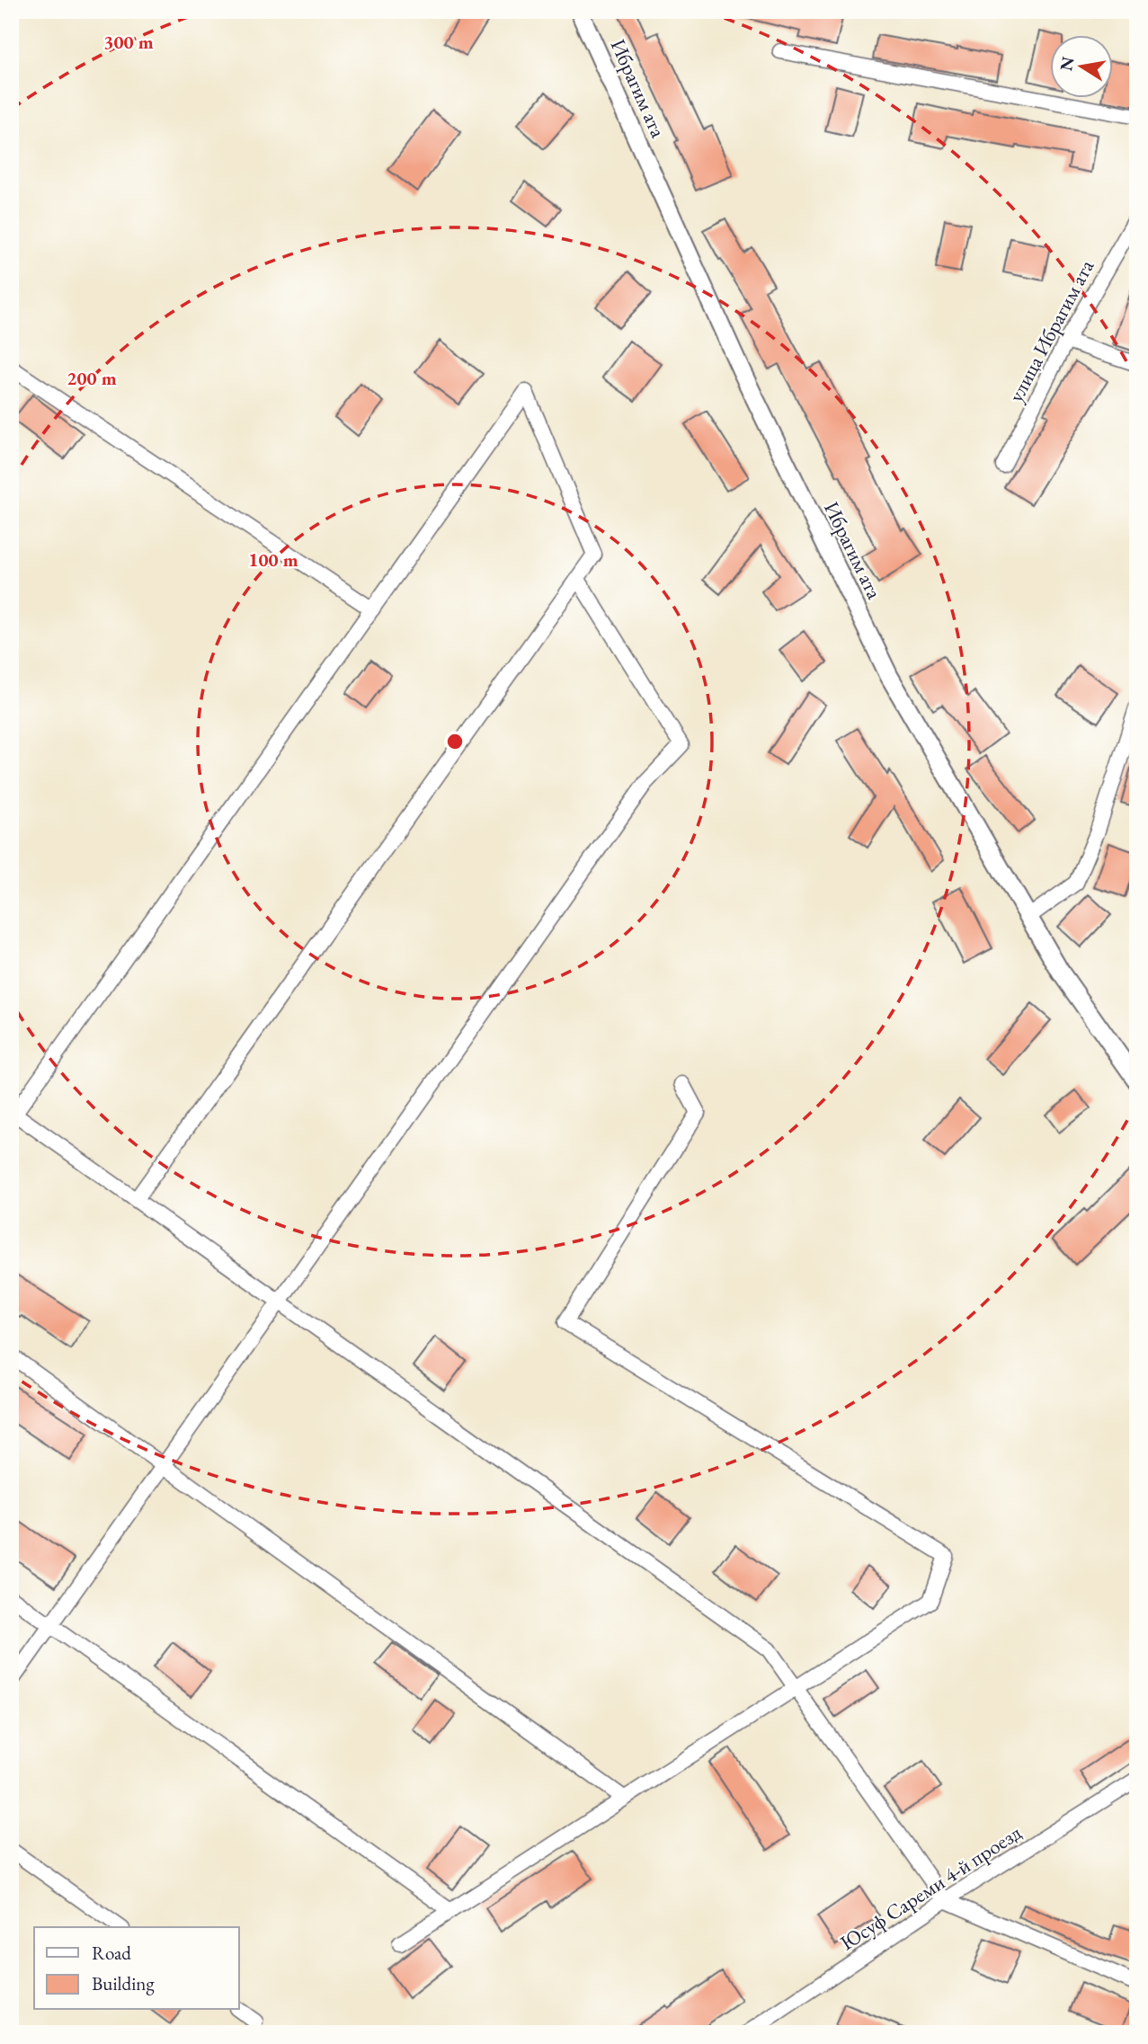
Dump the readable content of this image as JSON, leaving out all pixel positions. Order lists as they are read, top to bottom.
{
  "streets": {
    "street": ["Ибрагим ата", "улица Ибрагим ата", "Юсуф Сареми 4-й проезд"]
  },
  "legend": ["Road", "Building"],
  "north": "left",
  "rings": ["300 m", "200 m", "100 m"]
}
